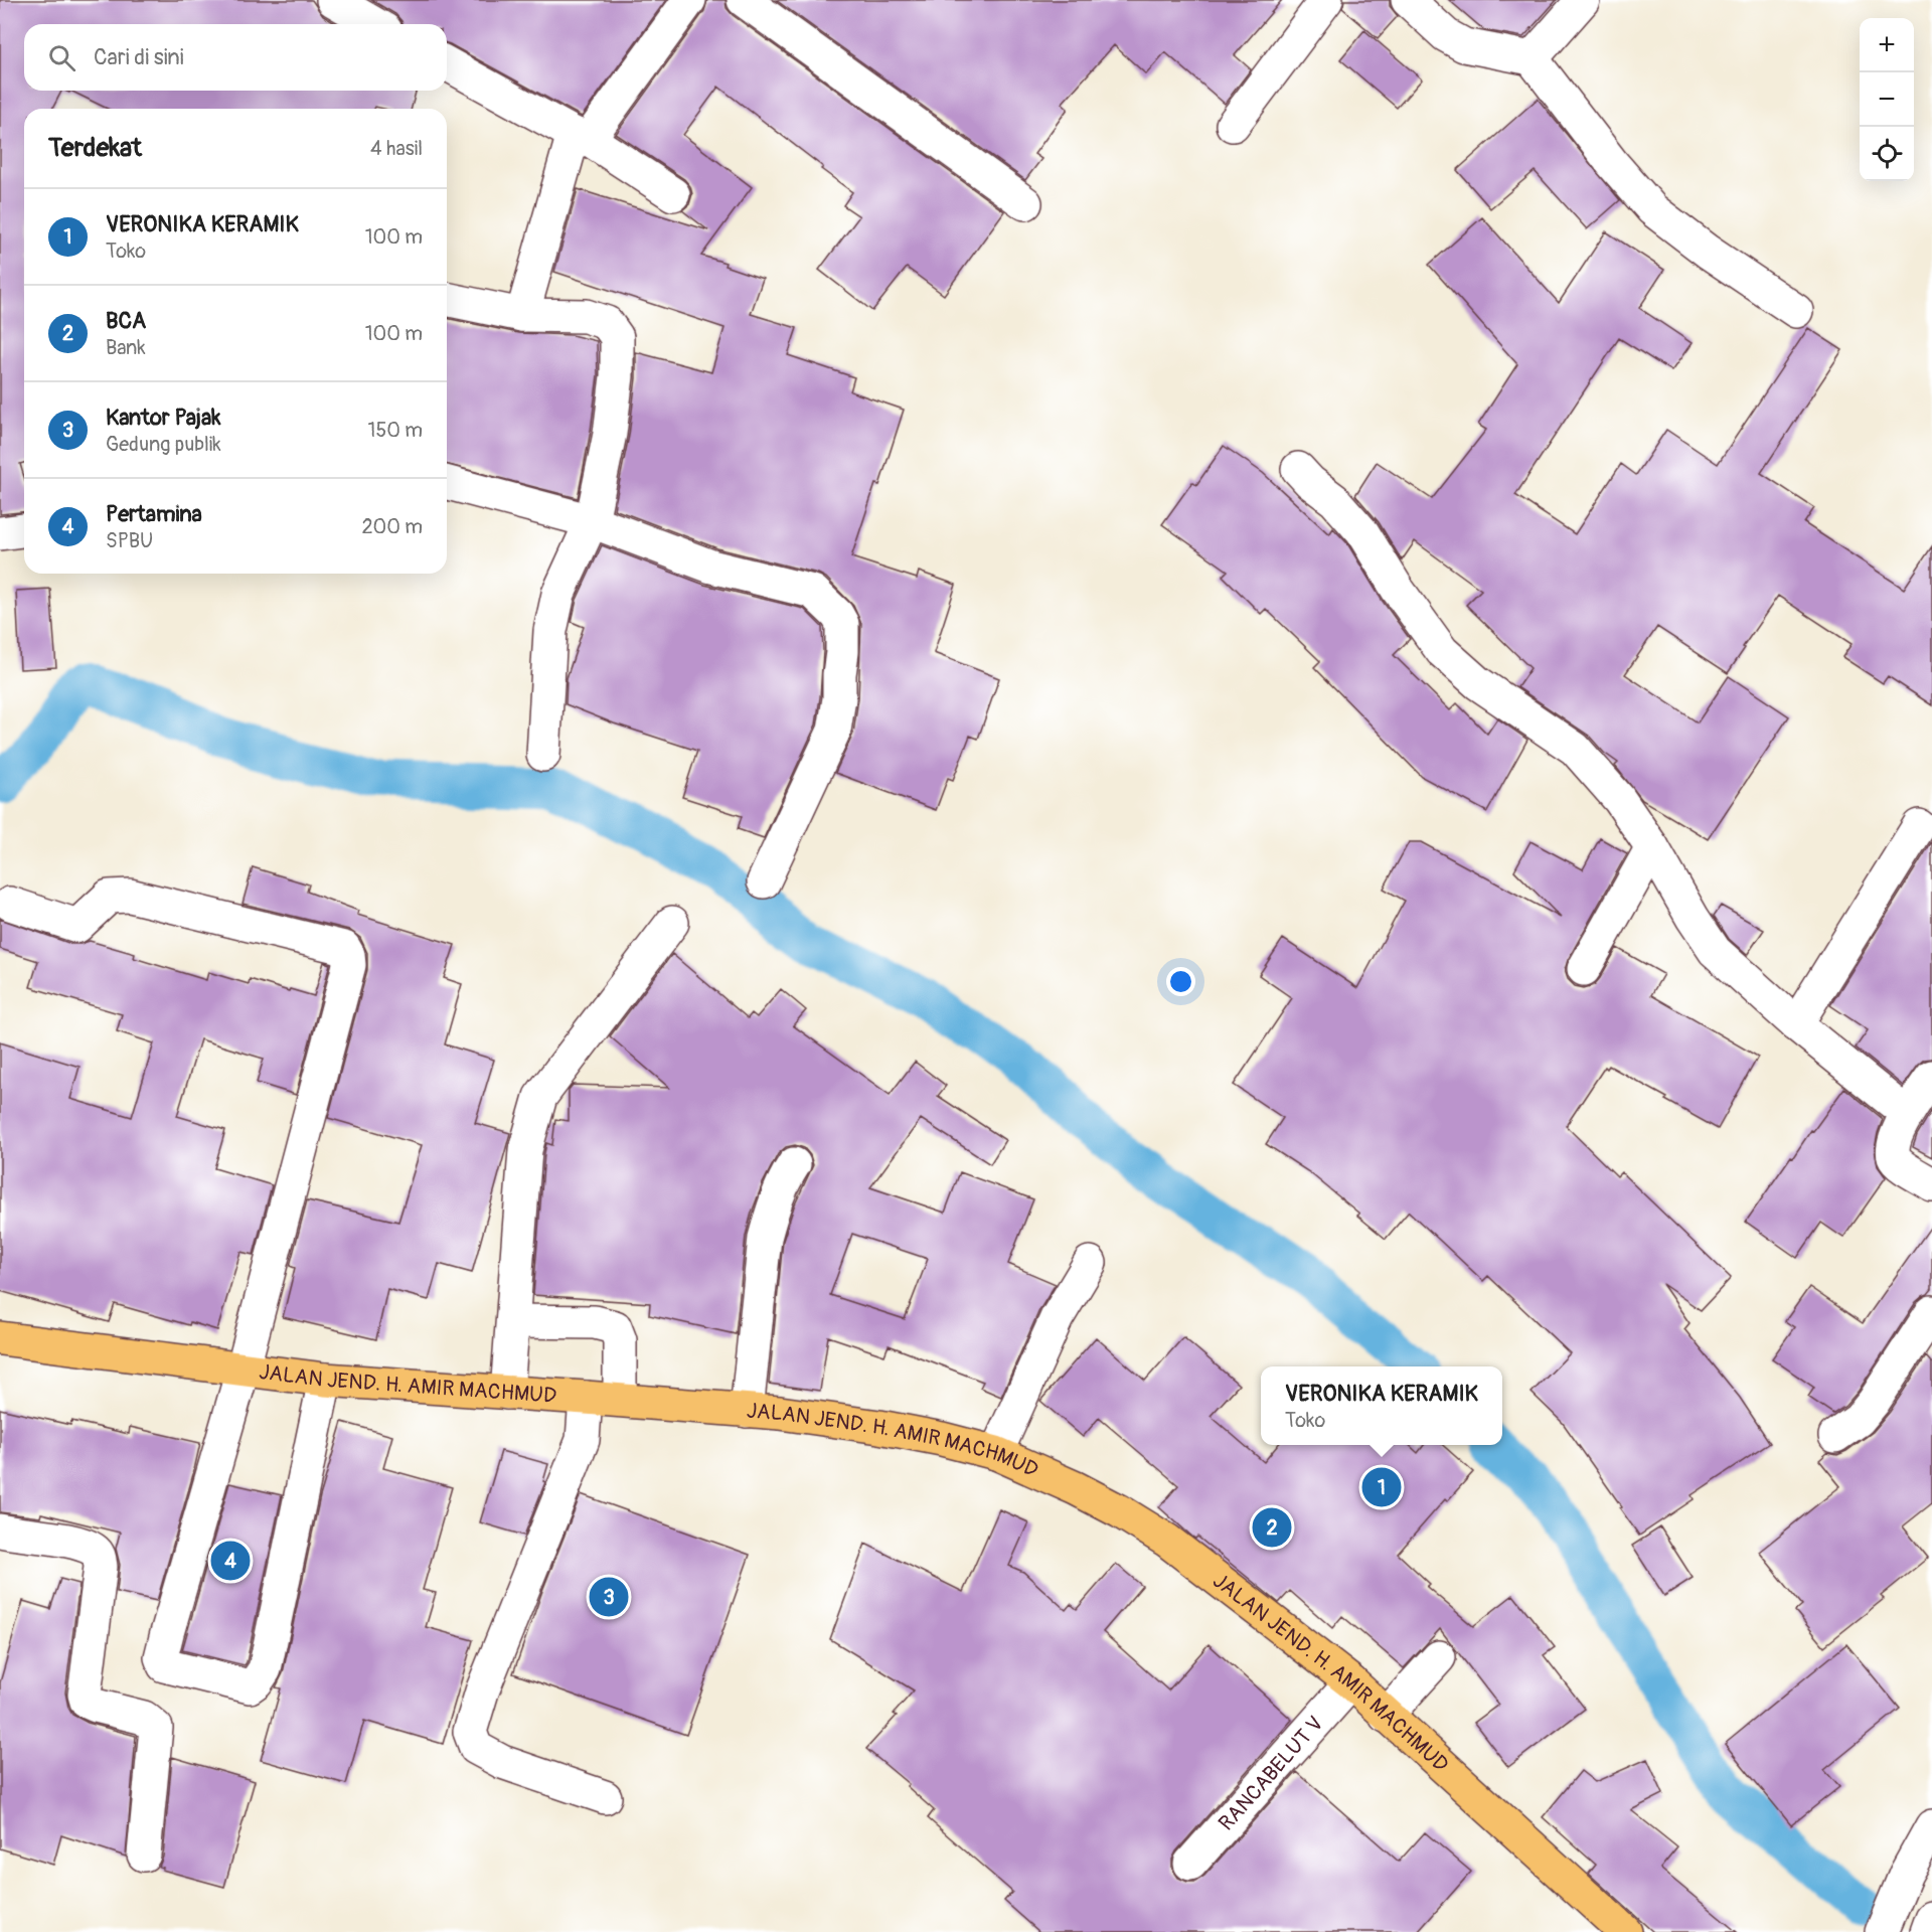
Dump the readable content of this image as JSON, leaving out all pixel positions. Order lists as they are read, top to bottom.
{
  "streets": {
    "highway": ["JALAN JEND. H. AMIR MACHMUD"],
    "street": ["RANCABELUT V"]
  },
  "crossings": [
    ["JALAN JEND. H. AMIR MACHMUD", "RANCABELUT V"]
  ],
  "page": {
    "map_buttons": ["+", "−"],
    "search": "Cari di sini",
    "heading": ["Terdekat", "4 hasil"],
    "list": [
      {
        "mark": "1",
        "name": "VERONIKA KERAMIK",
        "note": "Toko",
        "value": "100 m"
      },
      {
        "mark": "2",
        "name": "BCA",
        "note": "Bank",
        "value": "100 m"
      },
      {
        "mark": "3",
        "name": "Kantor Pajak",
        "note": "Gedung publik",
        "value": "150 m"
      },
      {
        "mark": "4",
        "name": "Pertamina",
        "note": "SPBU",
        "value": "200 m"
      }
    ],
    "popup": ["VERONIKA KERAMIK", "Toko"],
    "pins": [
      "1",
      "2",
      "4",
      "3"
    ]
  }
}
